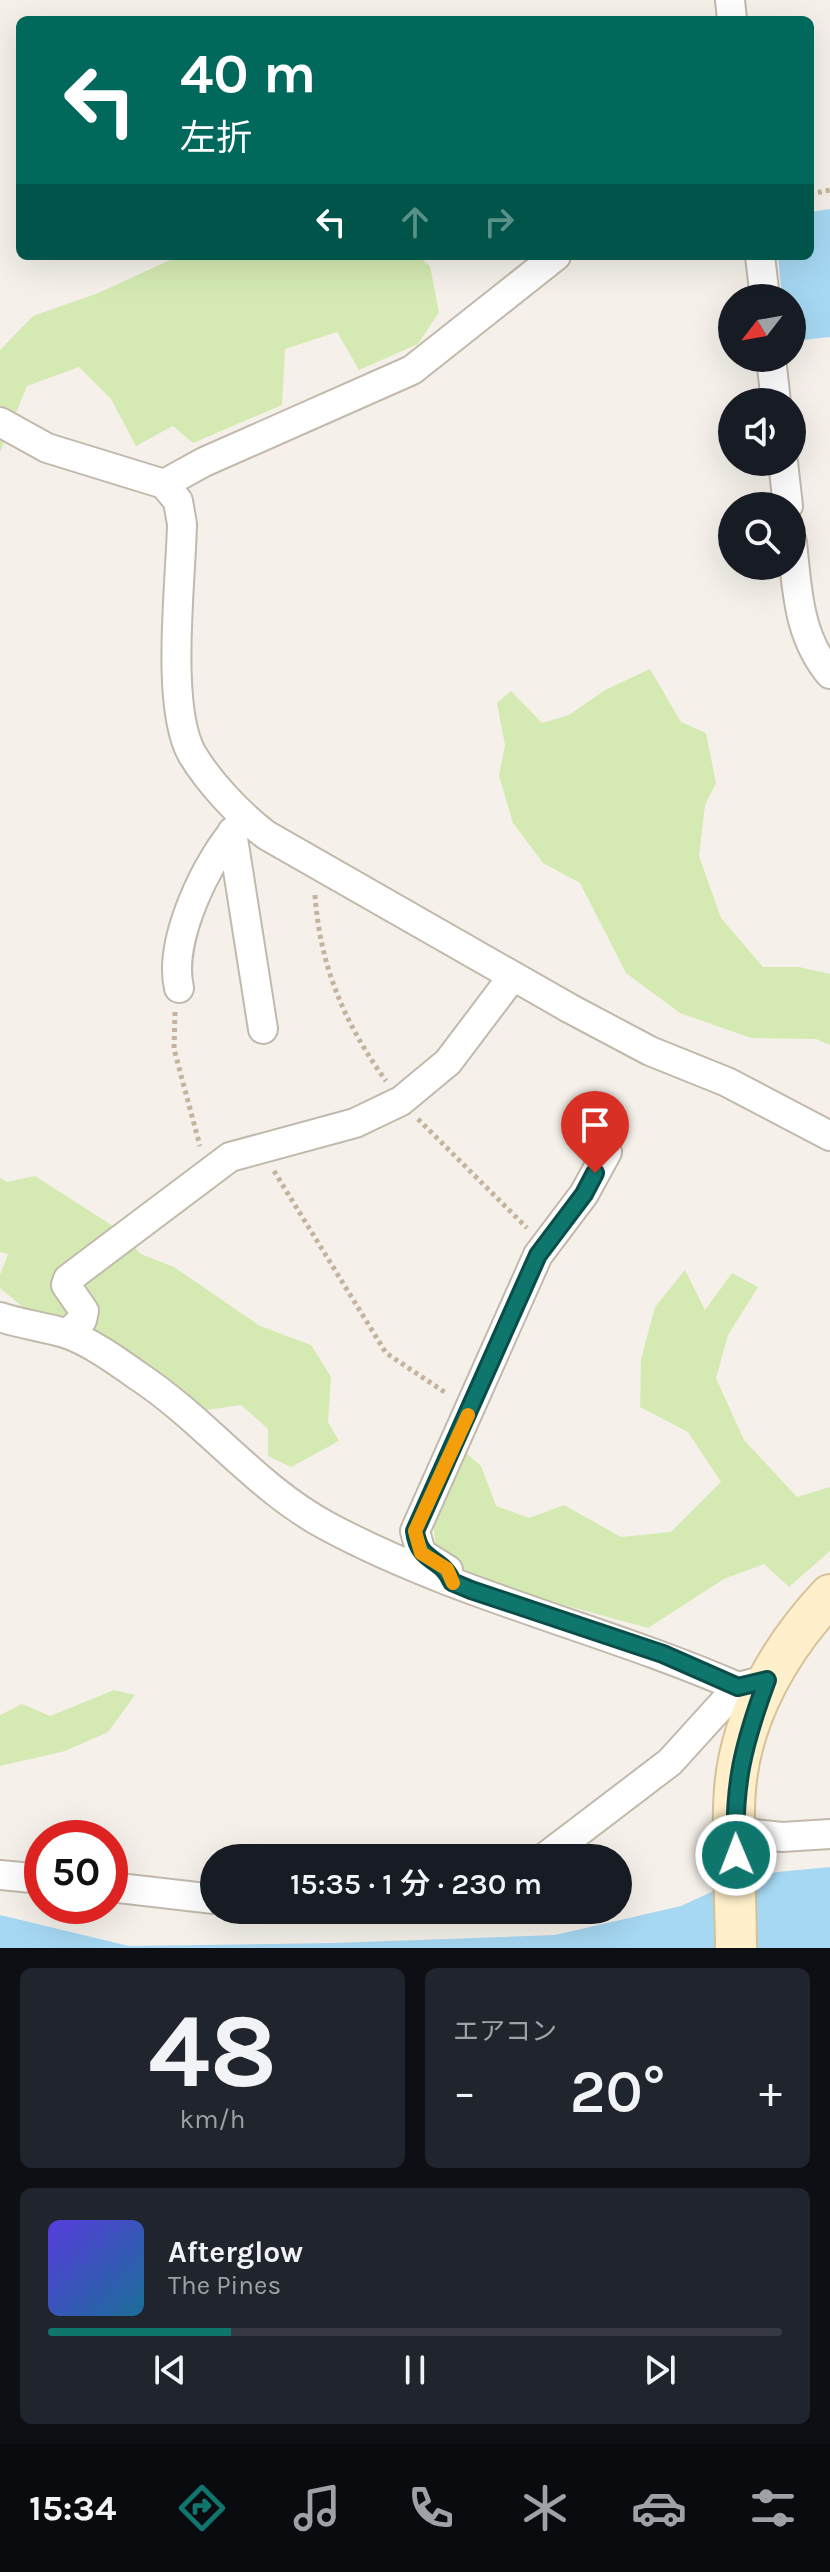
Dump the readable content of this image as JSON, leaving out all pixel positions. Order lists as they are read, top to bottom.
{
  "north": "bottom left",
  "page": {
    "turn": ["40 m", "左折"],
    "limit": "50",
    "trip": "15:35 · 1 分 · 230 m",
    "tile": [
      ["48", "km/h"],
      "エアコン"
    ],
    "heat": ["−", "20°", "+"],
    "song": ["Afterglow", "The Pines"],
    "tabs": "15:34"
  }
}
